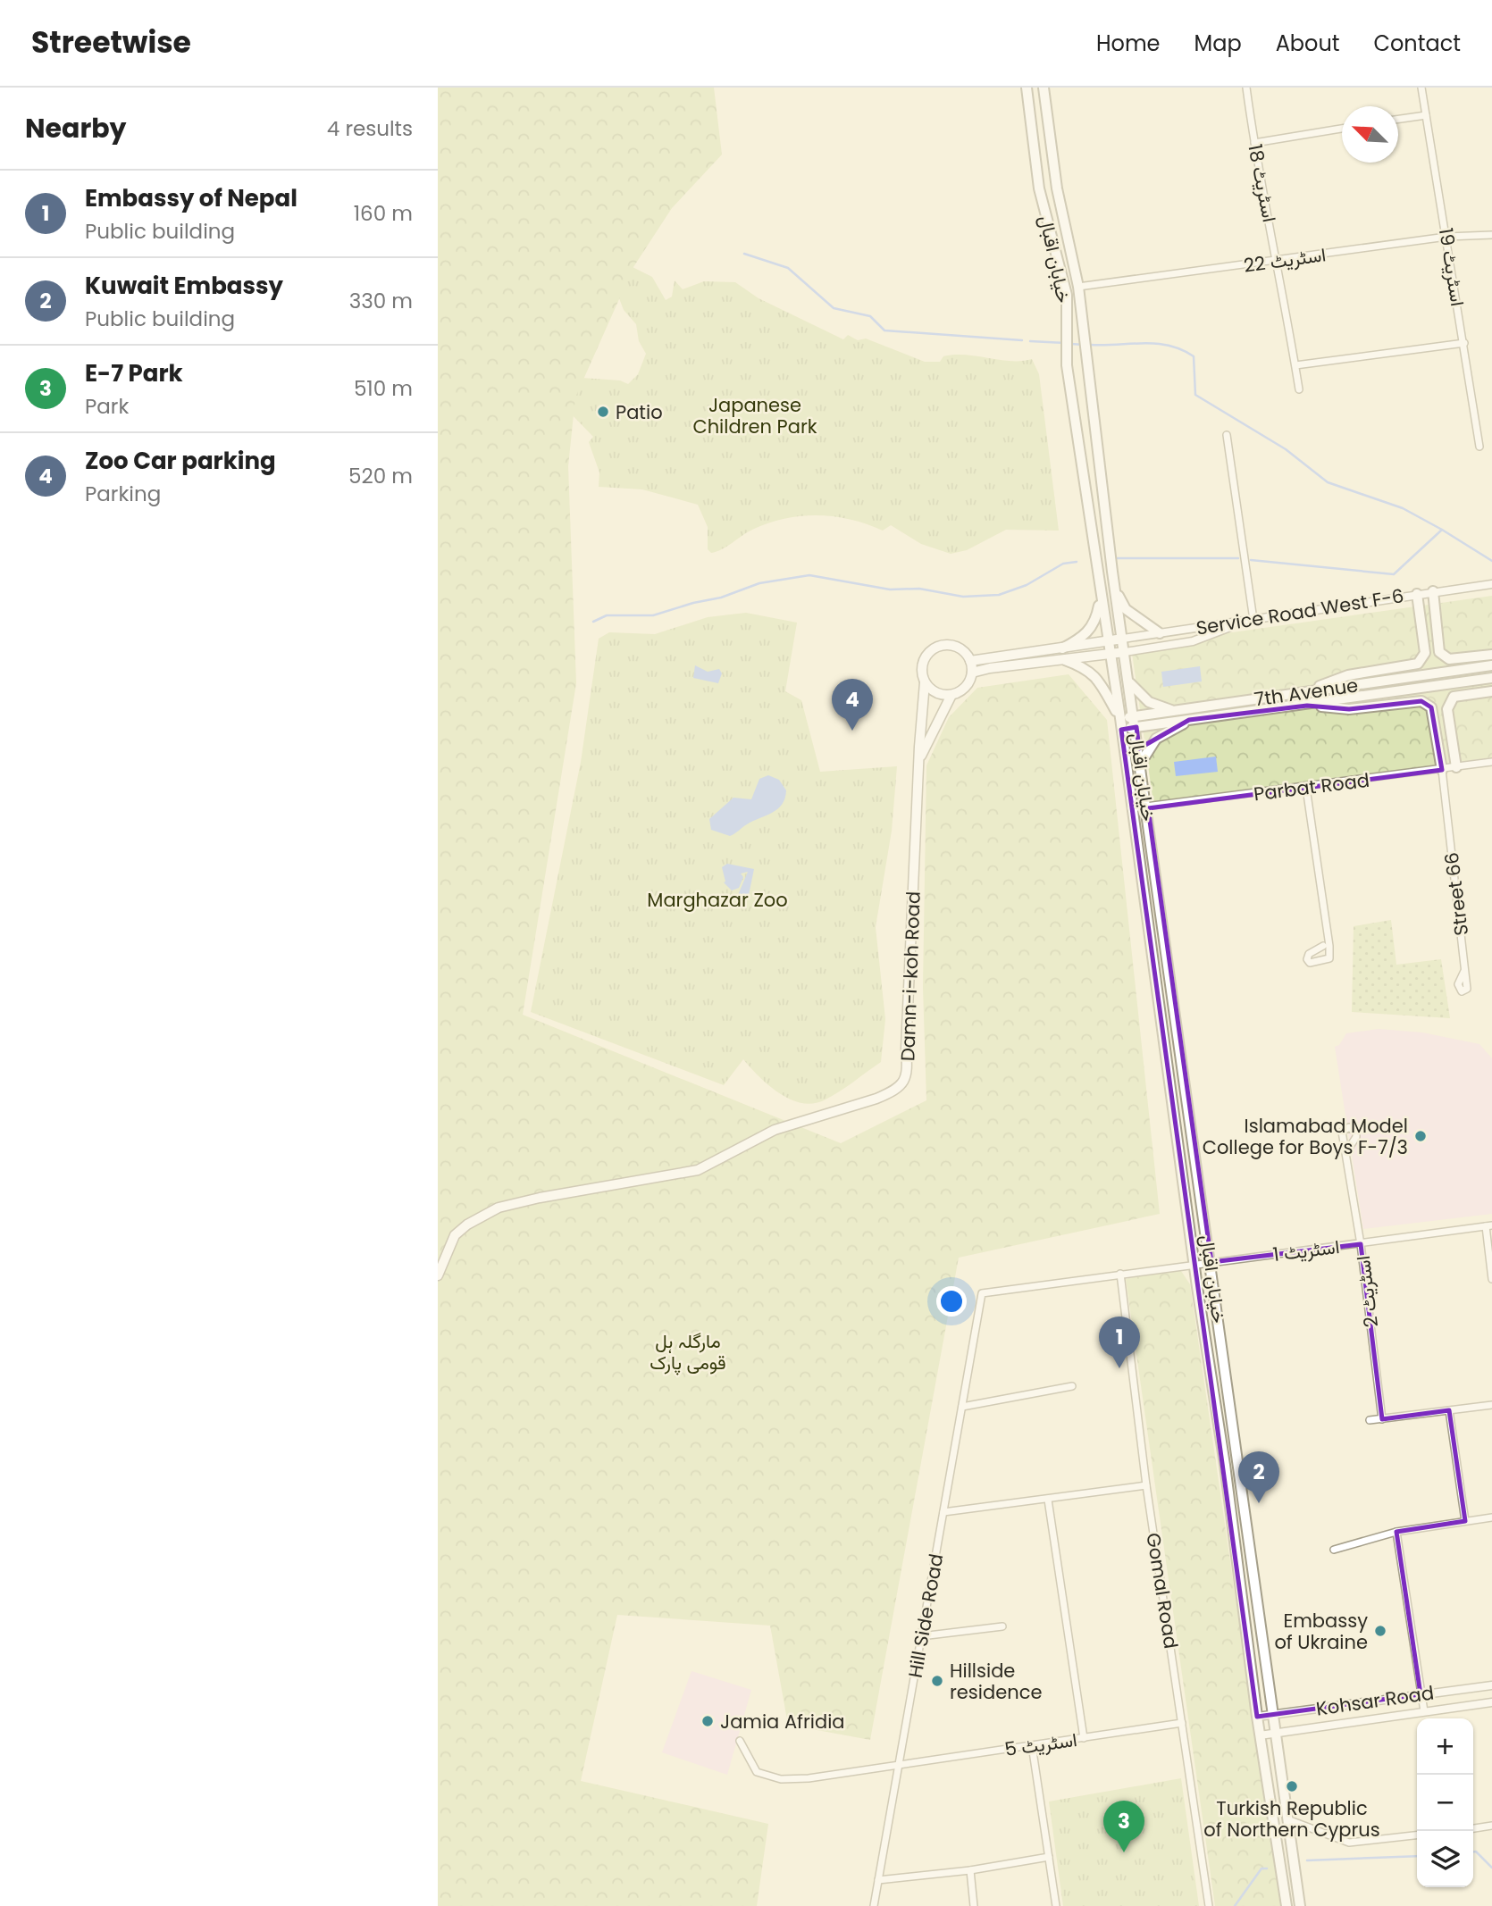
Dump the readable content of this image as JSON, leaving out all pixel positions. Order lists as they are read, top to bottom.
{
  "streets": {
    "main road": [
      "خیابان اقبال",
      "Service Road West F-6",
      "7th Avenue",
      "Damn-i-koh Road"
    ],
    "street": [
      "اسٹریٹ 18",
      "اسٹریٹ 22",
      "اسٹریٹ 19",
      "Parbat Road",
      "Street 66",
      "اسٹریٹ 1",
      "اسٹریٹ 2",
      "Gomal Road",
      "Hill Side Road",
      "Kohsar Road",
      "اسٹریٹ 5"
    ]
  },
  "crossings": [
    ["اسٹریٹ 18", "اسٹریٹ 22"],
    ["خیابان اقبال", "اسٹریٹ 22"],
    ["خیابان اقبال", "Service Road West F-6"],
    ["خیابان اقبال", "7th Avenue"],
    ["خیابان اقبال", "Parbat Road"],
    ["خیابان اقبال", "اسٹریٹ 1"],
    ["خیابان اقبال", "Kohsar Road"],
    ["اسٹریٹ 22", "اسٹریٹ 19"],
    ["Parbat Road", "Street 66"],
    ["اسٹریٹ 1", "اسٹریٹ 2"],
    ["اسٹریٹ 1", "Gomal Road"],
    ["اسٹریٹ 1", "Hill Side Road"],
    ["Gomal Road", "اسٹریٹ 5"],
    ["Hill Side Road", "اسٹریٹ 5"]
  ],
  "parks": ["Japanese Children Park", "Marghazar Zoo", "مارگلہ ہل قومی پارک"],
  "places": [
    "Patio",
    "Islamabad Model College for Boys F-7/3",
    "Embassy of Ukraine",
    "Hillside residence",
    "Jamia Afridia",
    "Turkish Republic of Northern Cyprus"
  ],
  "north": "top left",
  "page": {
    "header": "Streetwise",
    "nav": [
      "Home",
      "Map",
      "About",
      "Contact"
    ],
    "heading": ["Nearby", "4 results"],
    "list": [
      {
        "mark": "1",
        "name": "Embassy of Nepal",
        "note": "Public building",
        "value": "160 m"
      },
      {
        "mark": "2",
        "name": "Kuwait Embassy",
        "note": "Public building",
        "value": "330 m"
      },
      {
        "mark": "3",
        "name": "E-7 Park",
        "note": "Park",
        "value": "510 m"
      },
      {
        "mark": "4",
        "name": "Zoo Car parking",
        "note": "Parking",
        "value": "520 m"
      }
    ],
    "pins": [
      "4",
      "1",
      "2",
      "3"
    ],
    "map_buttons": ["+", "−"]
  }
}
